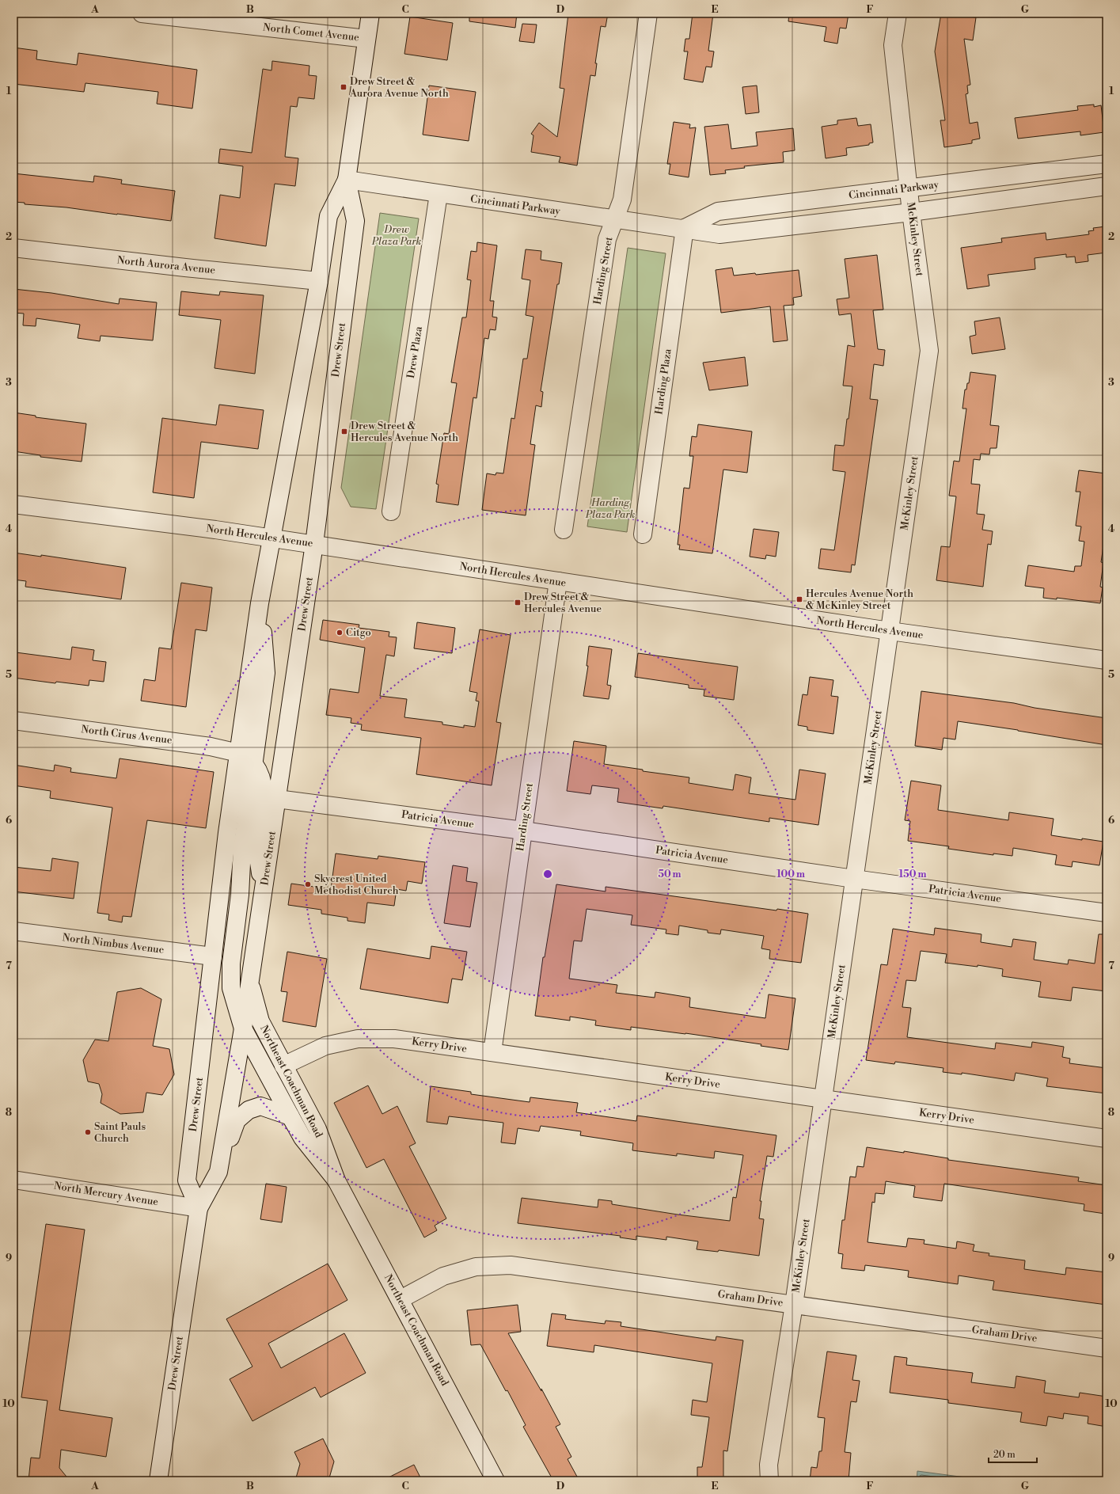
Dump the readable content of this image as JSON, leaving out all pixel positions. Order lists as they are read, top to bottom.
{
  "streets": {
    "street": [
      "North Comet Avenue",
      "Cincinnati Parkway",
      "McKinley Street",
      "North Aurora Avenue",
      "Harding Street",
      "Drew Street",
      "Drew Plaza",
      "Harding Plaza",
      "North Hercules Avenue",
      "North Cirus Avenue",
      "Patricia Avenue",
      "North Nimbus Avenue",
      "Kerry Drive",
      "Northeast Coachman Road",
      "North Mercury Avenue",
      "Graham Drive"
    ]
  },
  "crossings": [
    ["North Comet Avenue", "Drew Street"],
    ["Cincinnati Parkway", "McKinley Street"],
    ["Cincinnati Parkway", "Harding Street"],
    ["Cincinnati Parkway", "Drew Street"],
    ["Cincinnati Parkway", "Drew Plaza"],
    ["Cincinnati Parkway", "Harding Plaza"],
    ["McKinley Street", "North Hercules Avenue"],
    ["McKinley Street", "Patricia Avenue"],
    ["McKinley Street", "Kerry Drive"],
    ["McKinley Street", "Graham Drive"],
    ["North Aurora Avenue", "Drew Street"],
    ["Harding Street", "North Hercules Avenue"],
    ["Harding Street", "Patricia Avenue"],
    ["Harding Street", "Kerry Drive"],
    ["Drew Street", "North Hercules Avenue"],
    ["Drew Street", "North Cirus Avenue"],
    ["Drew Street", "Patricia Avenue"],
    ["Drew Street", "North Nimbus Avenue"],
    ["Drew Street", "Northeast Coachman Road"],
    ["Drew Street", "North Mercury Avenue"],
    ["Kerry Drive", "Northeast Coachman Road"],
    ["Northeast Coachman Road", "Graham Drive"]
  ],
  "parks": ["Drew Plaza Park", "Harding Plaza Park"],
  "places": {
    "transit": [
      "Drew Street & Aurora Avenue North",
      "Drew Street & Hercules Avenue North",
      "Hercules Avenue North & McKinley Street",
      "Drew Street & Hercules Avenue"
    ],
    "other": ["Citgo", "Skycrest United Methodist Church", "Saint Pauls Church"]
  },
  "scale_bar": "20 m",
  "grid": {
    "columns": [
      "A",
      "B",
      "C",
      "D",
      "E",
      "F",
      "G"
    ],
    "rows": [
      "1",
      "2",
      "3",
      "4",
      "5",
      "6",
      "7",
      "8",
      "9",
      "10"
    ]
  },
  "rings": ["50 m", "100 m", "150 m"]
}
